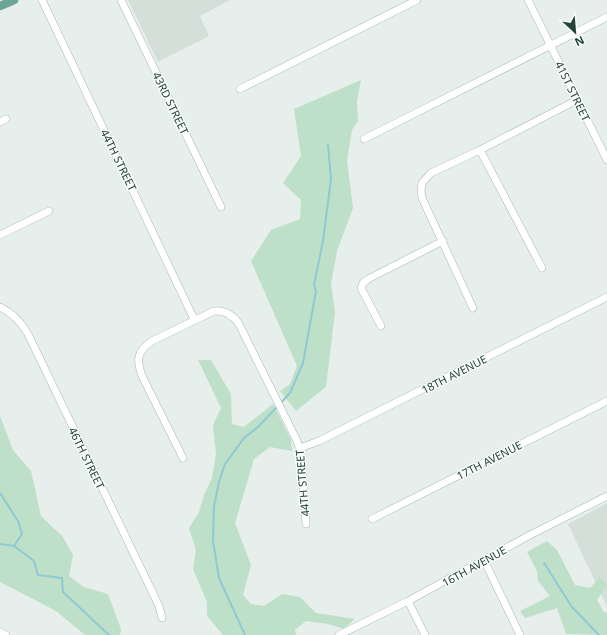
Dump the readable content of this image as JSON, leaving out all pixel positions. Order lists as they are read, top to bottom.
{
  "streets": {
    "street": [
      "41ST STREET",
      "43RD STREET",
      "44TH STREET",
      "18TH AVENUE",
      "46TH STREET",
      "17TH AVENUE",
      "16TH AVENUE"
    ]
  },
  "crossings": [
    ["44TH STREET", "18TH AVENUE"]
  ],
  "north": "bottom right"
}
